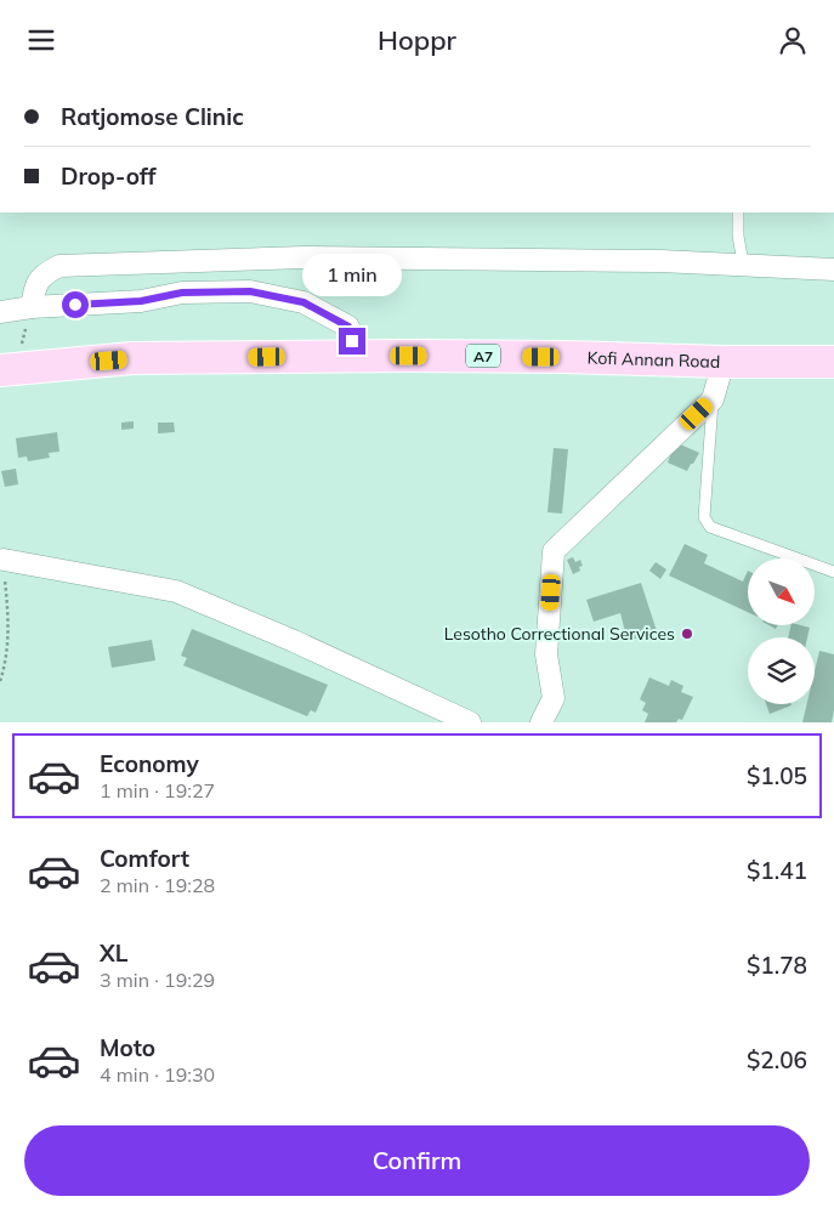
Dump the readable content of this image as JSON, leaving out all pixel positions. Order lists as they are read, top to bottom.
{
  "streets": {
    "main road": ["A7", "Kofi Annan Road"]
  },
  "places": ["Lesotho Correctional Services"],
  "north": "bottom right",
  "page": {
    "header": "Hoppr",
    "banner": ["Ratjomose Clinic", "Drop-off"],
    "bubble": "1 min",
    "list": [
      {
        "name": "Economy",
        "note": "1 min · 19:27",
        "value": "$1.05"
      },
      {
        "name": "Comfort",
        "note": "2 min · 19:28",
        "value": "$1.41"
      },
      {
        "name": "XL",
        "note": "3 min · 19:29",
        "value": "$1.78"
      },
      {
        "name": "Moto",
        "note": "4 min · 19:30",
        "value": "$2.06"
      }
    ],
    "buttons": "Confirm"
  }
}
